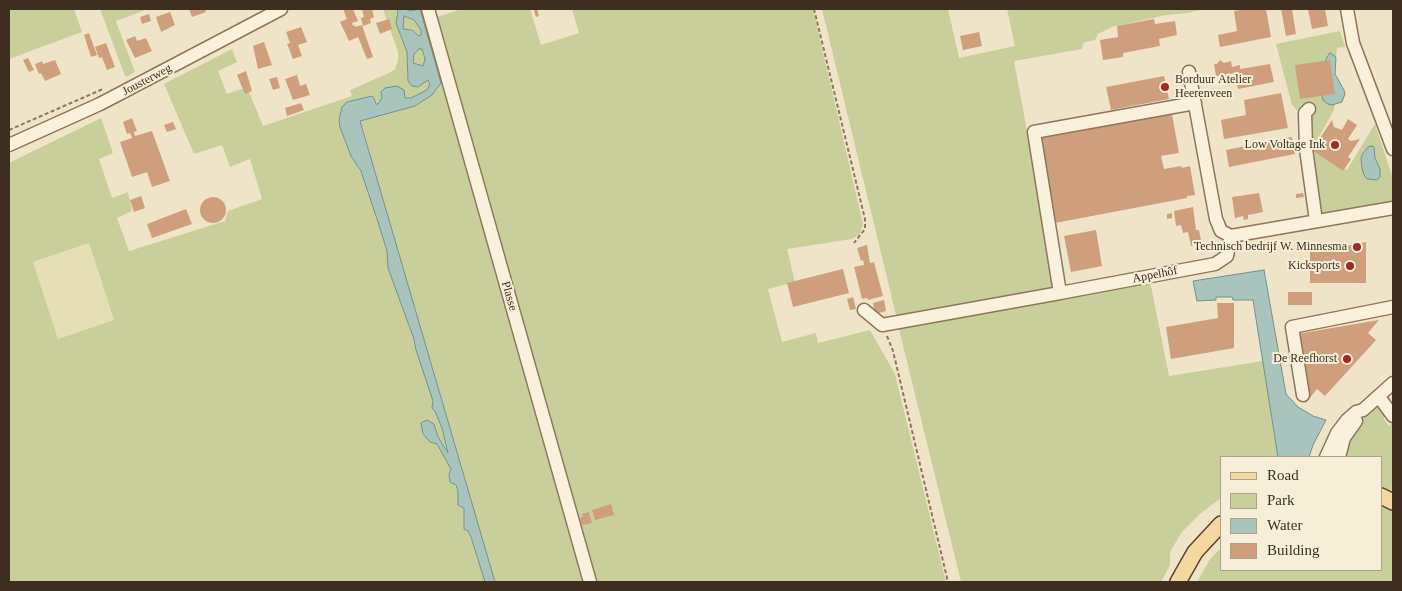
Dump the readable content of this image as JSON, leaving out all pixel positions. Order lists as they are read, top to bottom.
{
  "streets": {
    "street": ["Jousterweg", "Appelhôf", "Plasse"]
  },
  "places": [
    "Borduur Atelier Heerenveen",
    "Low Voltage Ink",
    "Technisch bedrijf W. Minnesma",
    "Kicksports",
    "De Reefhorst"
  ],
  "legend": [
    "Road",
    "Park",
    "Water",
    "Building"
  ]
}
